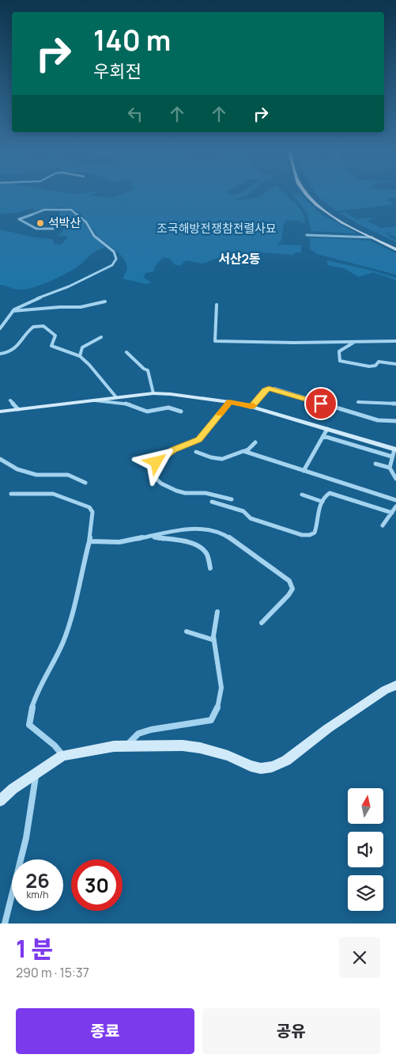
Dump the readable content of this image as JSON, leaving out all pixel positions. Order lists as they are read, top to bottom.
{
  "districts": ["서산2동"],
  "parks": ["조국해방전쟁참전렬사묘"],
  "places": ["석박산"],
  "north": "top",
  "page": {
    "turn": ["140 m", "우회전"],
    "speed": "26 km/h",
    "limit": "30",
    "heading": ["1 분", "290 m · 15:37"],
    "buttons": ["종료", "공유"]
  }
}
